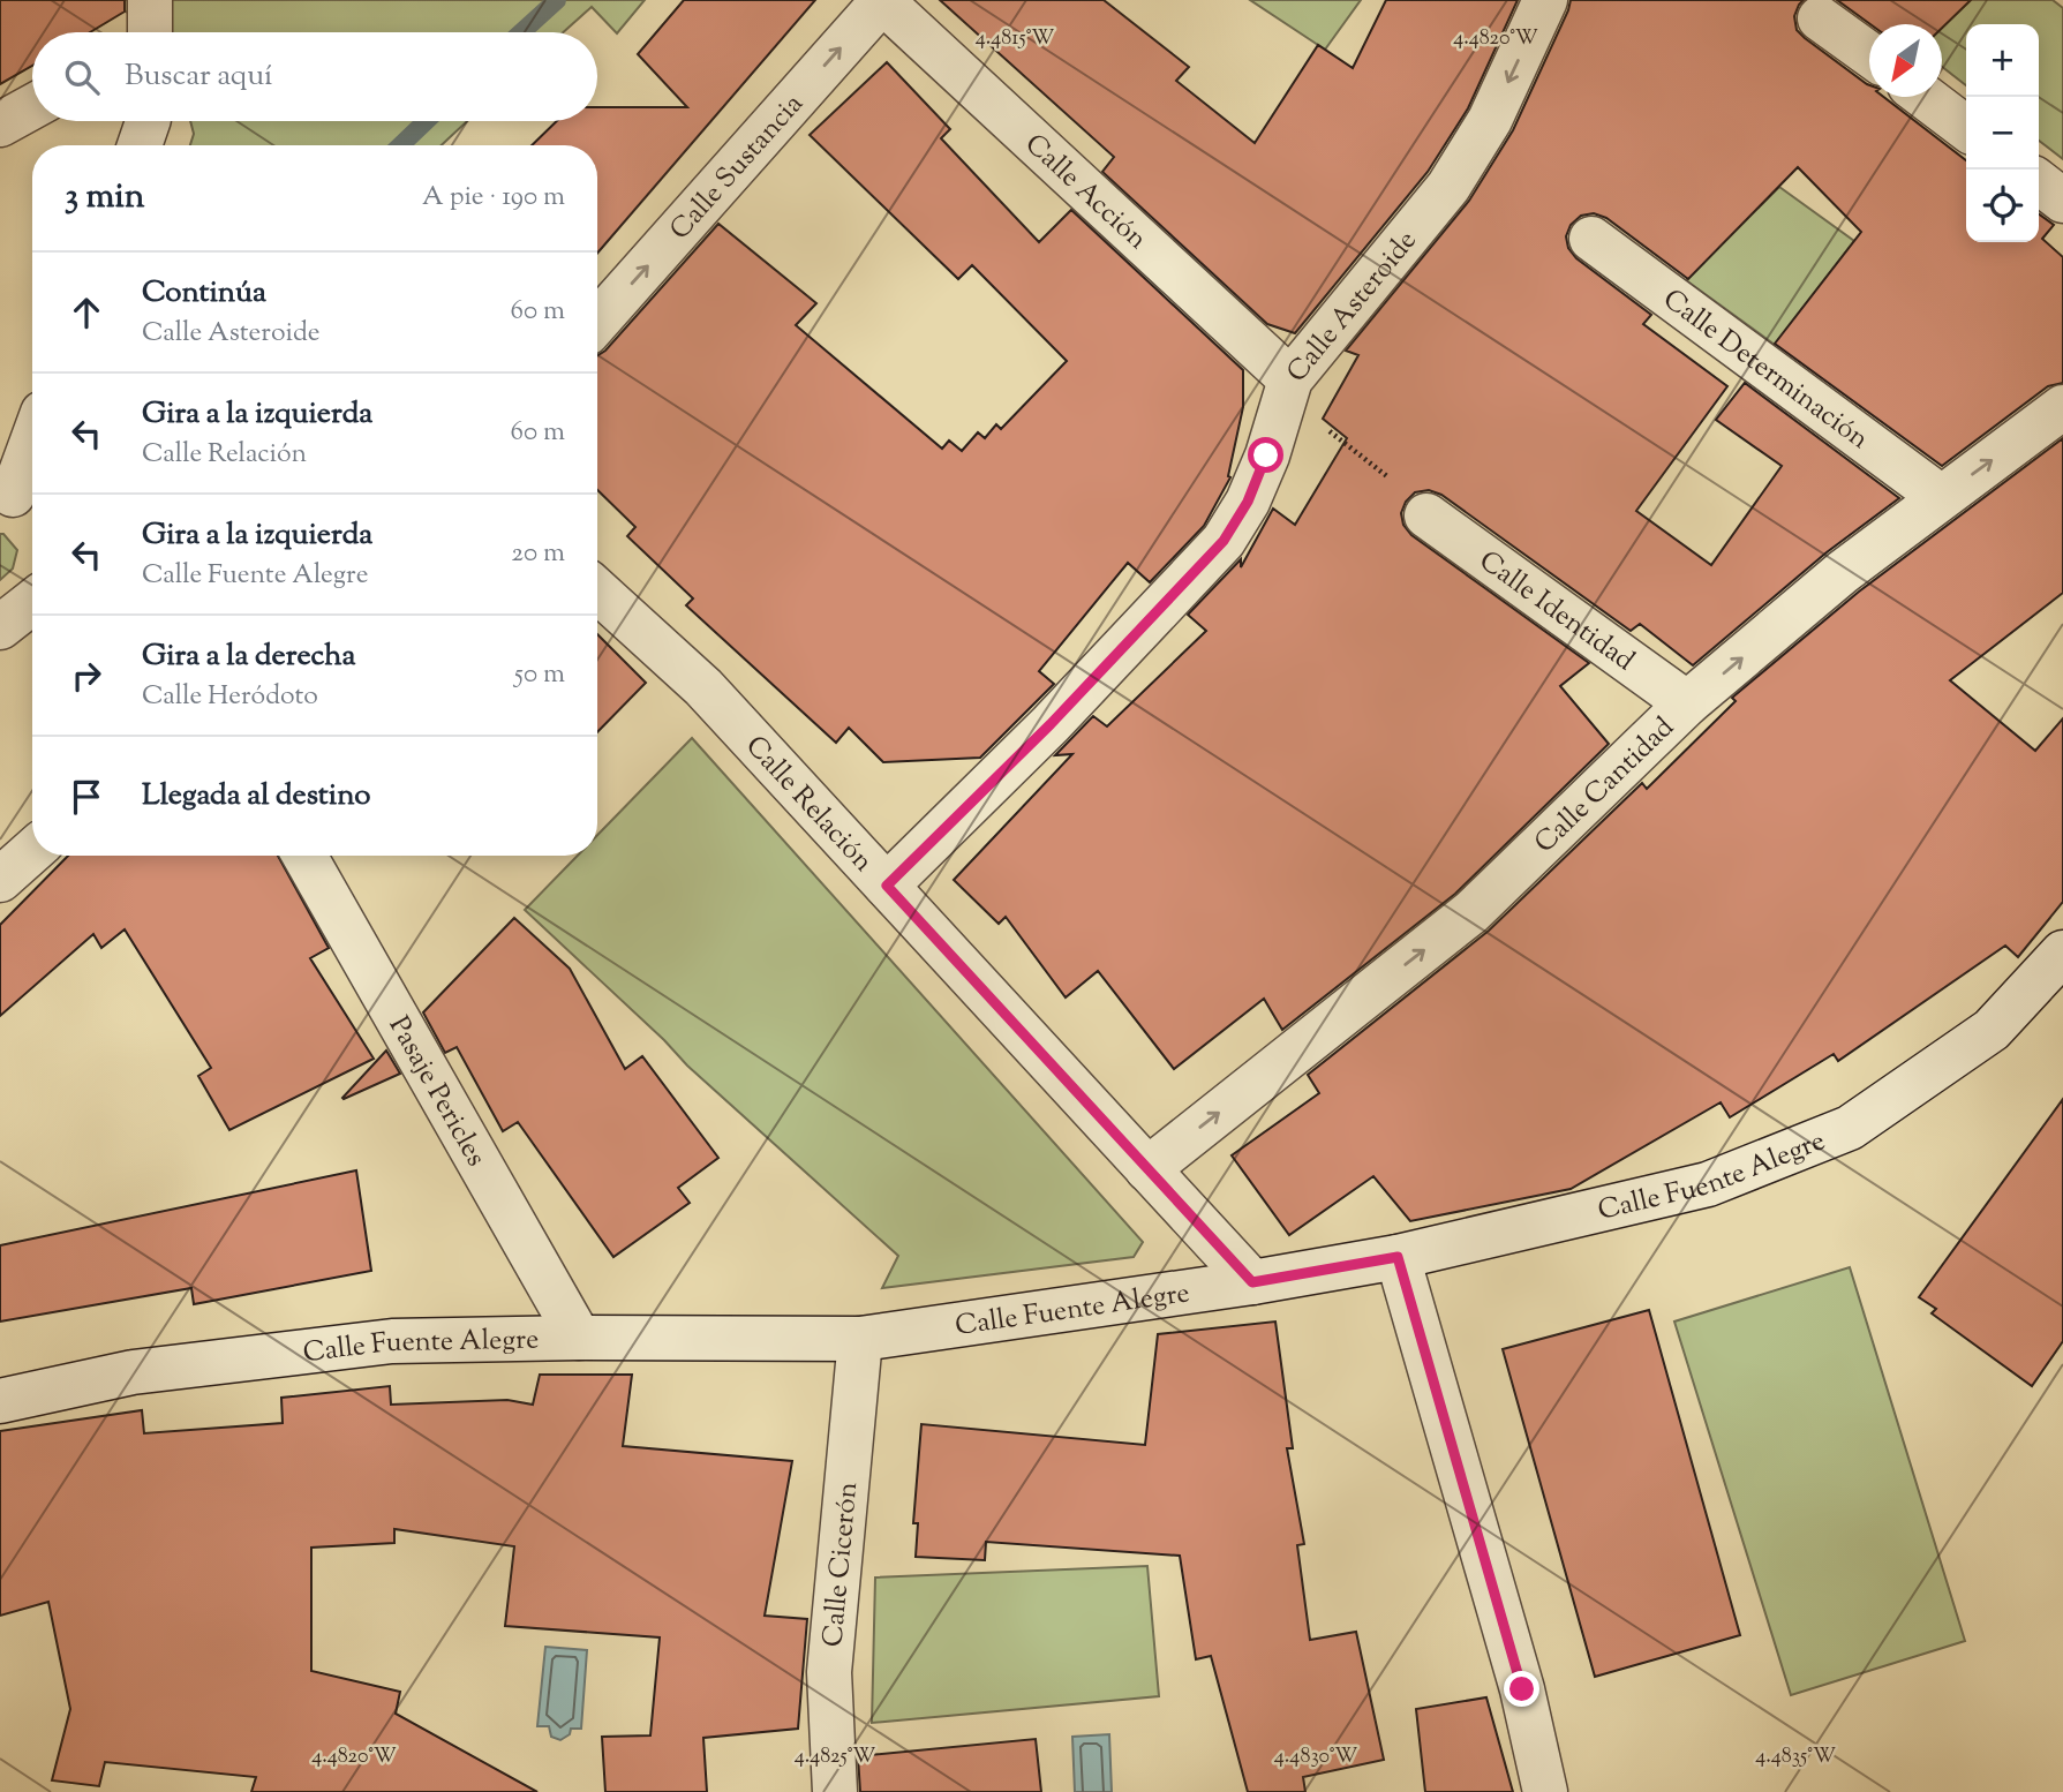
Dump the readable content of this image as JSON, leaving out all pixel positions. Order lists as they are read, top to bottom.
{
  "streets": {
    "street": [
      "Calle Sustancia",
      "Calle Acción",
      "Calle Asteroide",
      "Calle Determinación",
      "Calle Identidad",
      "Calle Cantidad",
      "Calle Relación",
      "Pasaje Pericles",
      "Calle Fuente Alegre",
      "Calle Cicerón"
    ]
  },
  "crossings": [
    ["Calle Sustancia", "Calle Acción"],
    ["Calle Acción", "Calle Asteroide"],
    ["Calle Asteroide", "Calle Relación"],
    ["Calle Determinación", "Calle Cantidad"],
    ["Calle Identidad", "Calle Cantidad"],
    ["Calle Cantidad", "Calle Relación"],
    ["Calle Relación", "Calle Fuente Alegre"],
    ["Pasaje Pericles", "Calle Fuente Alegre"],
    ["Calle Fuente Alegre", "Calle Cicerón"]
  ],
  "one_way": ["Calle Sustancia", "Calle Asteroide", "Calle Cantidad"],
  "north": "bottom left",
  "page": {
    "map_buttons": ["+", "−"],
    "search": "Buscar aquí",
    "heading": ["3 min", "A pie · 190 m"],
    "list": [
      ["Continúa", "Calle Asteroide", "60 m"],
      ["Gira a la izquierda", "Calle Relación", "60 m"],
      ["Gira a la izquierda", "Calle Fuente Alegre", "20 m"],
      ["Gira a la derecha", "Calle Heródoto", "50 m"],
      "Llegada al destino"
    ]
  },
  "coordinates": [
    "4.4815°W",
    "4.4820°W",
    "4.4825°W",
    "4.4830°W",
    "4.4835°W"
  ]
}
